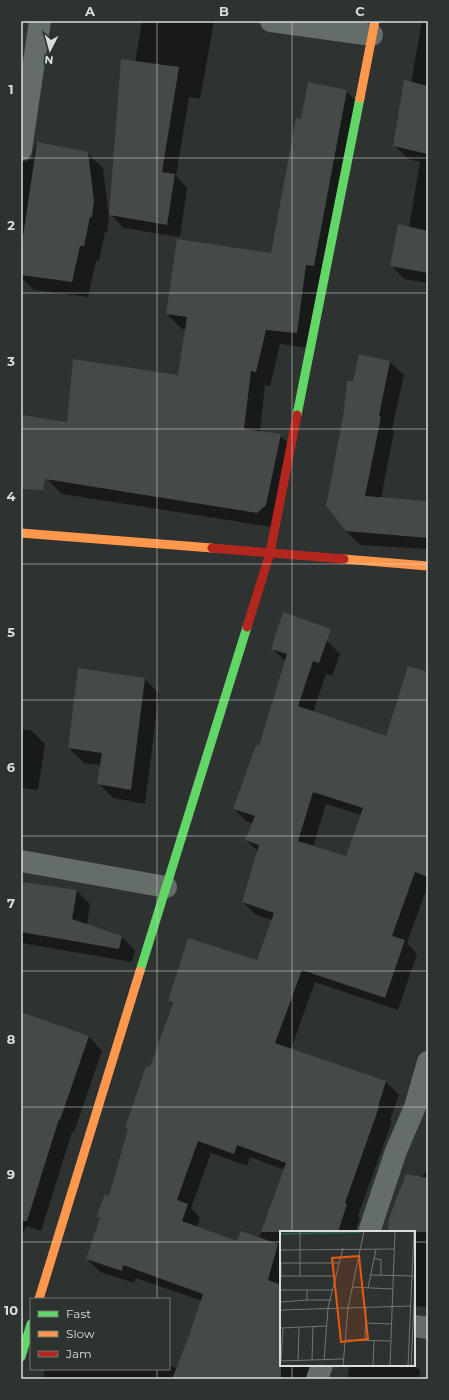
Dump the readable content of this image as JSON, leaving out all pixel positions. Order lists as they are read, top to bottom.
{
  "legend": ["Fast", "Slow", "Jam"],
  "north": "bottom",
  "grid": {
    "columns": ["A", "B", "C"],
    "rows": [
      "1",
      "2",
      "3",
      "4",
      "5",
      "6",
      "7",
      "8",
      "9",
      "10"
    ]
  }
}
